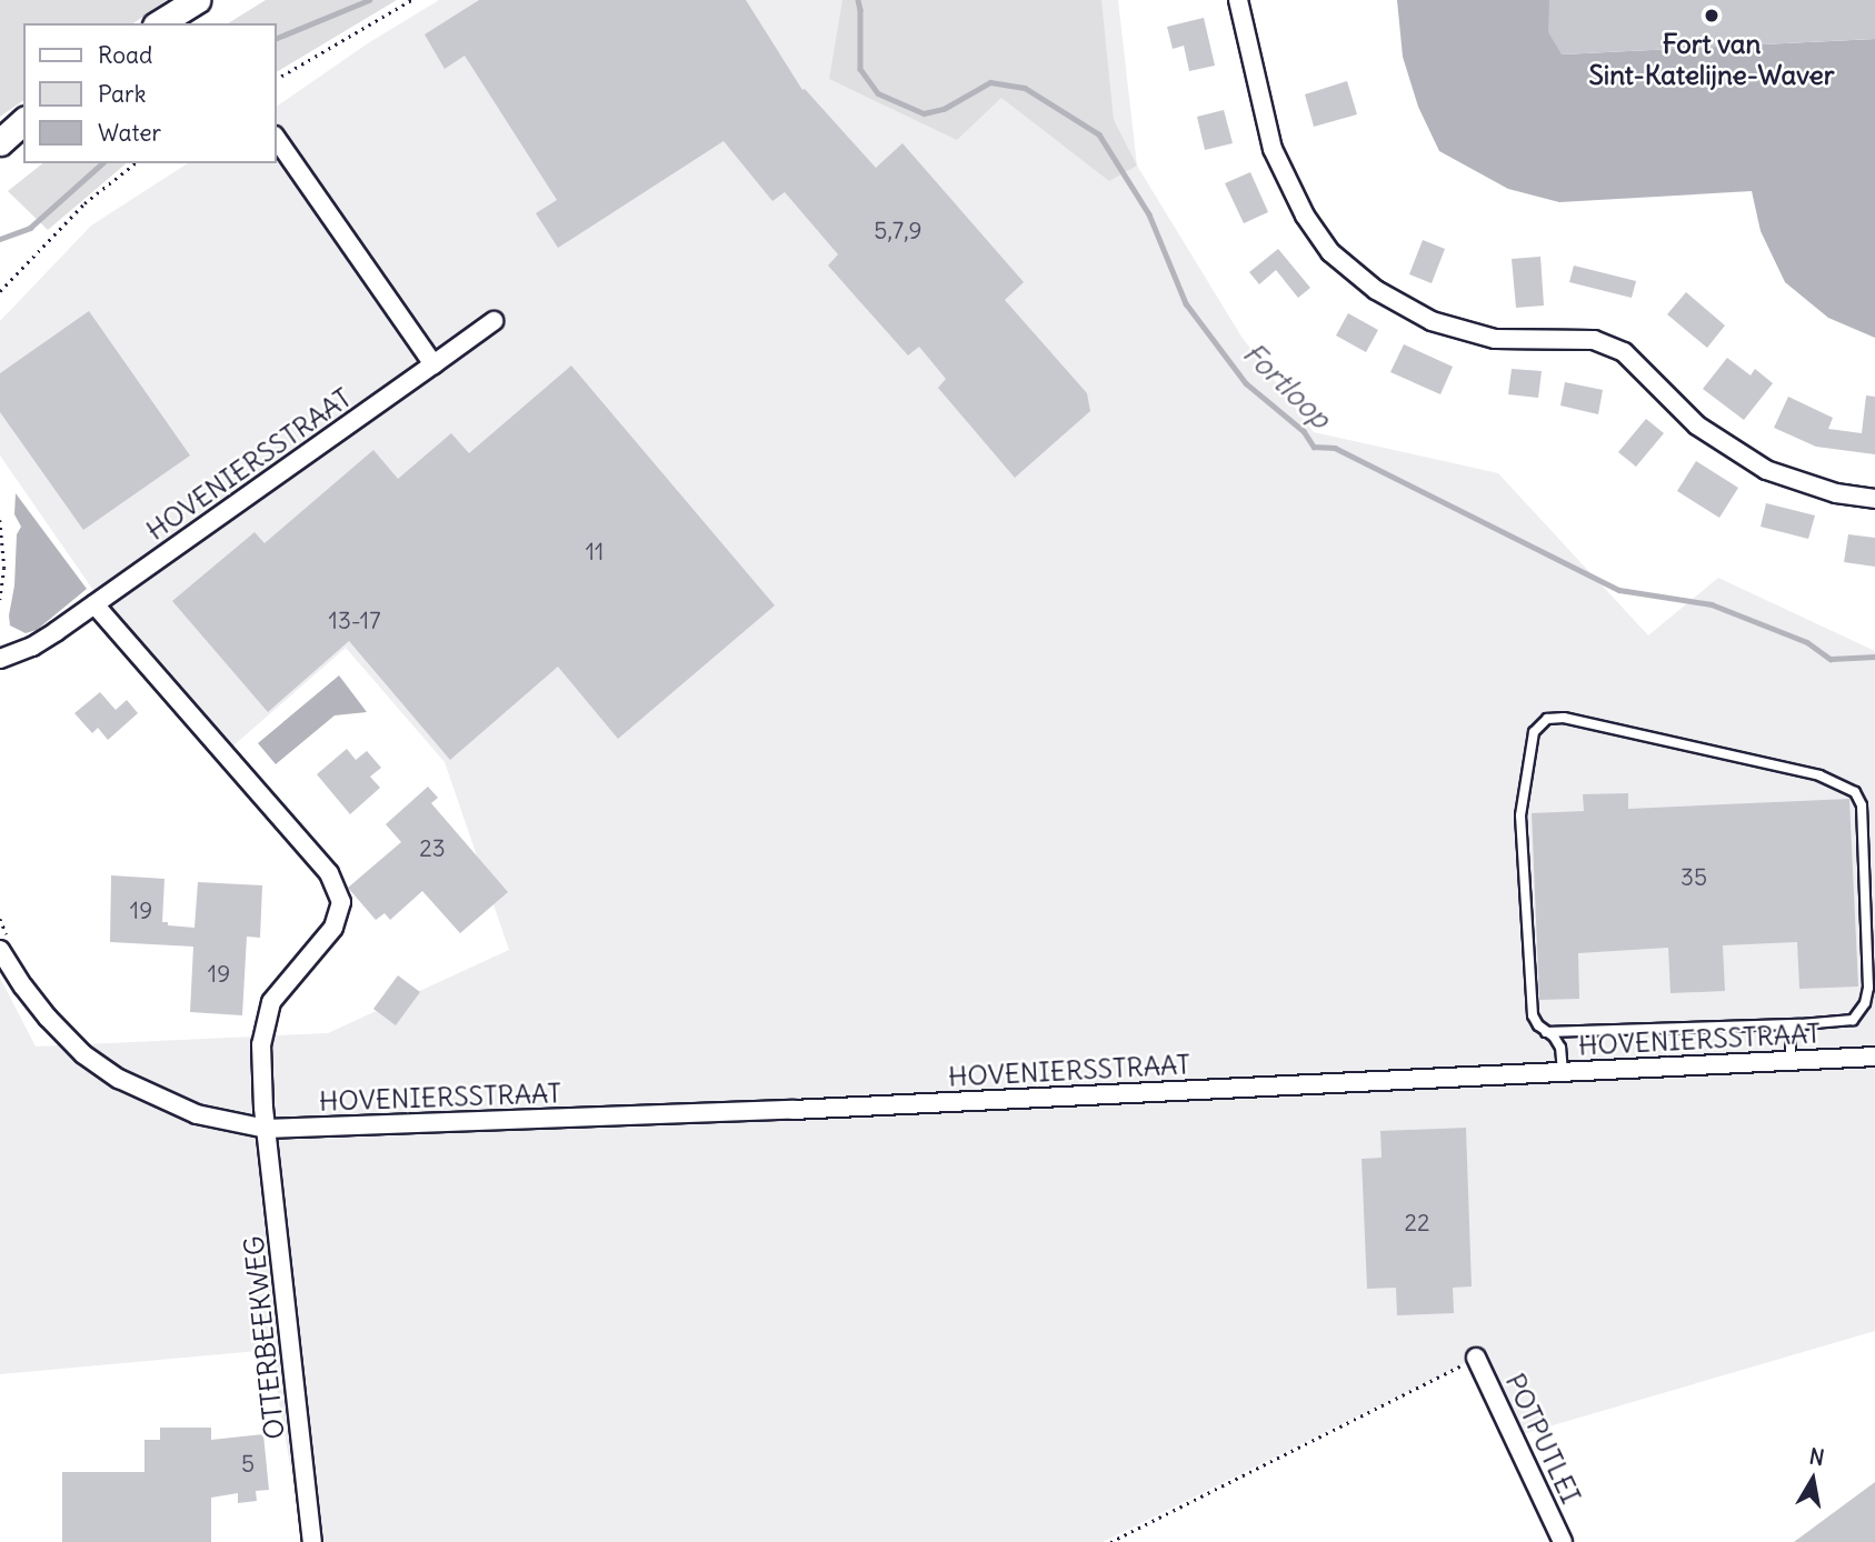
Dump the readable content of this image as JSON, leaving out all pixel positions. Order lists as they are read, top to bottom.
{
  "streets": {
    "street": ["HOVENIERSSTRAAT", "OTTERBEEKWEG", "POTPUTLEI"]
  },
  "crossings": [
    ["HOVENIERSSTRAAT", "OTTERBEEKWEG"]
  ],
  "water": ["Fortloop"],
  "places": ["Fort van Sint-Katelijne-Waver"],
  "house_numbers": [
    "5,7,9",
    "11",
    "13-17",
    "23",
    "35",
    "19",
    "19",
    "22",
    "5"
  ],
  "legend": ["Road", "Park", "Water"],
  "north": "top"
}
